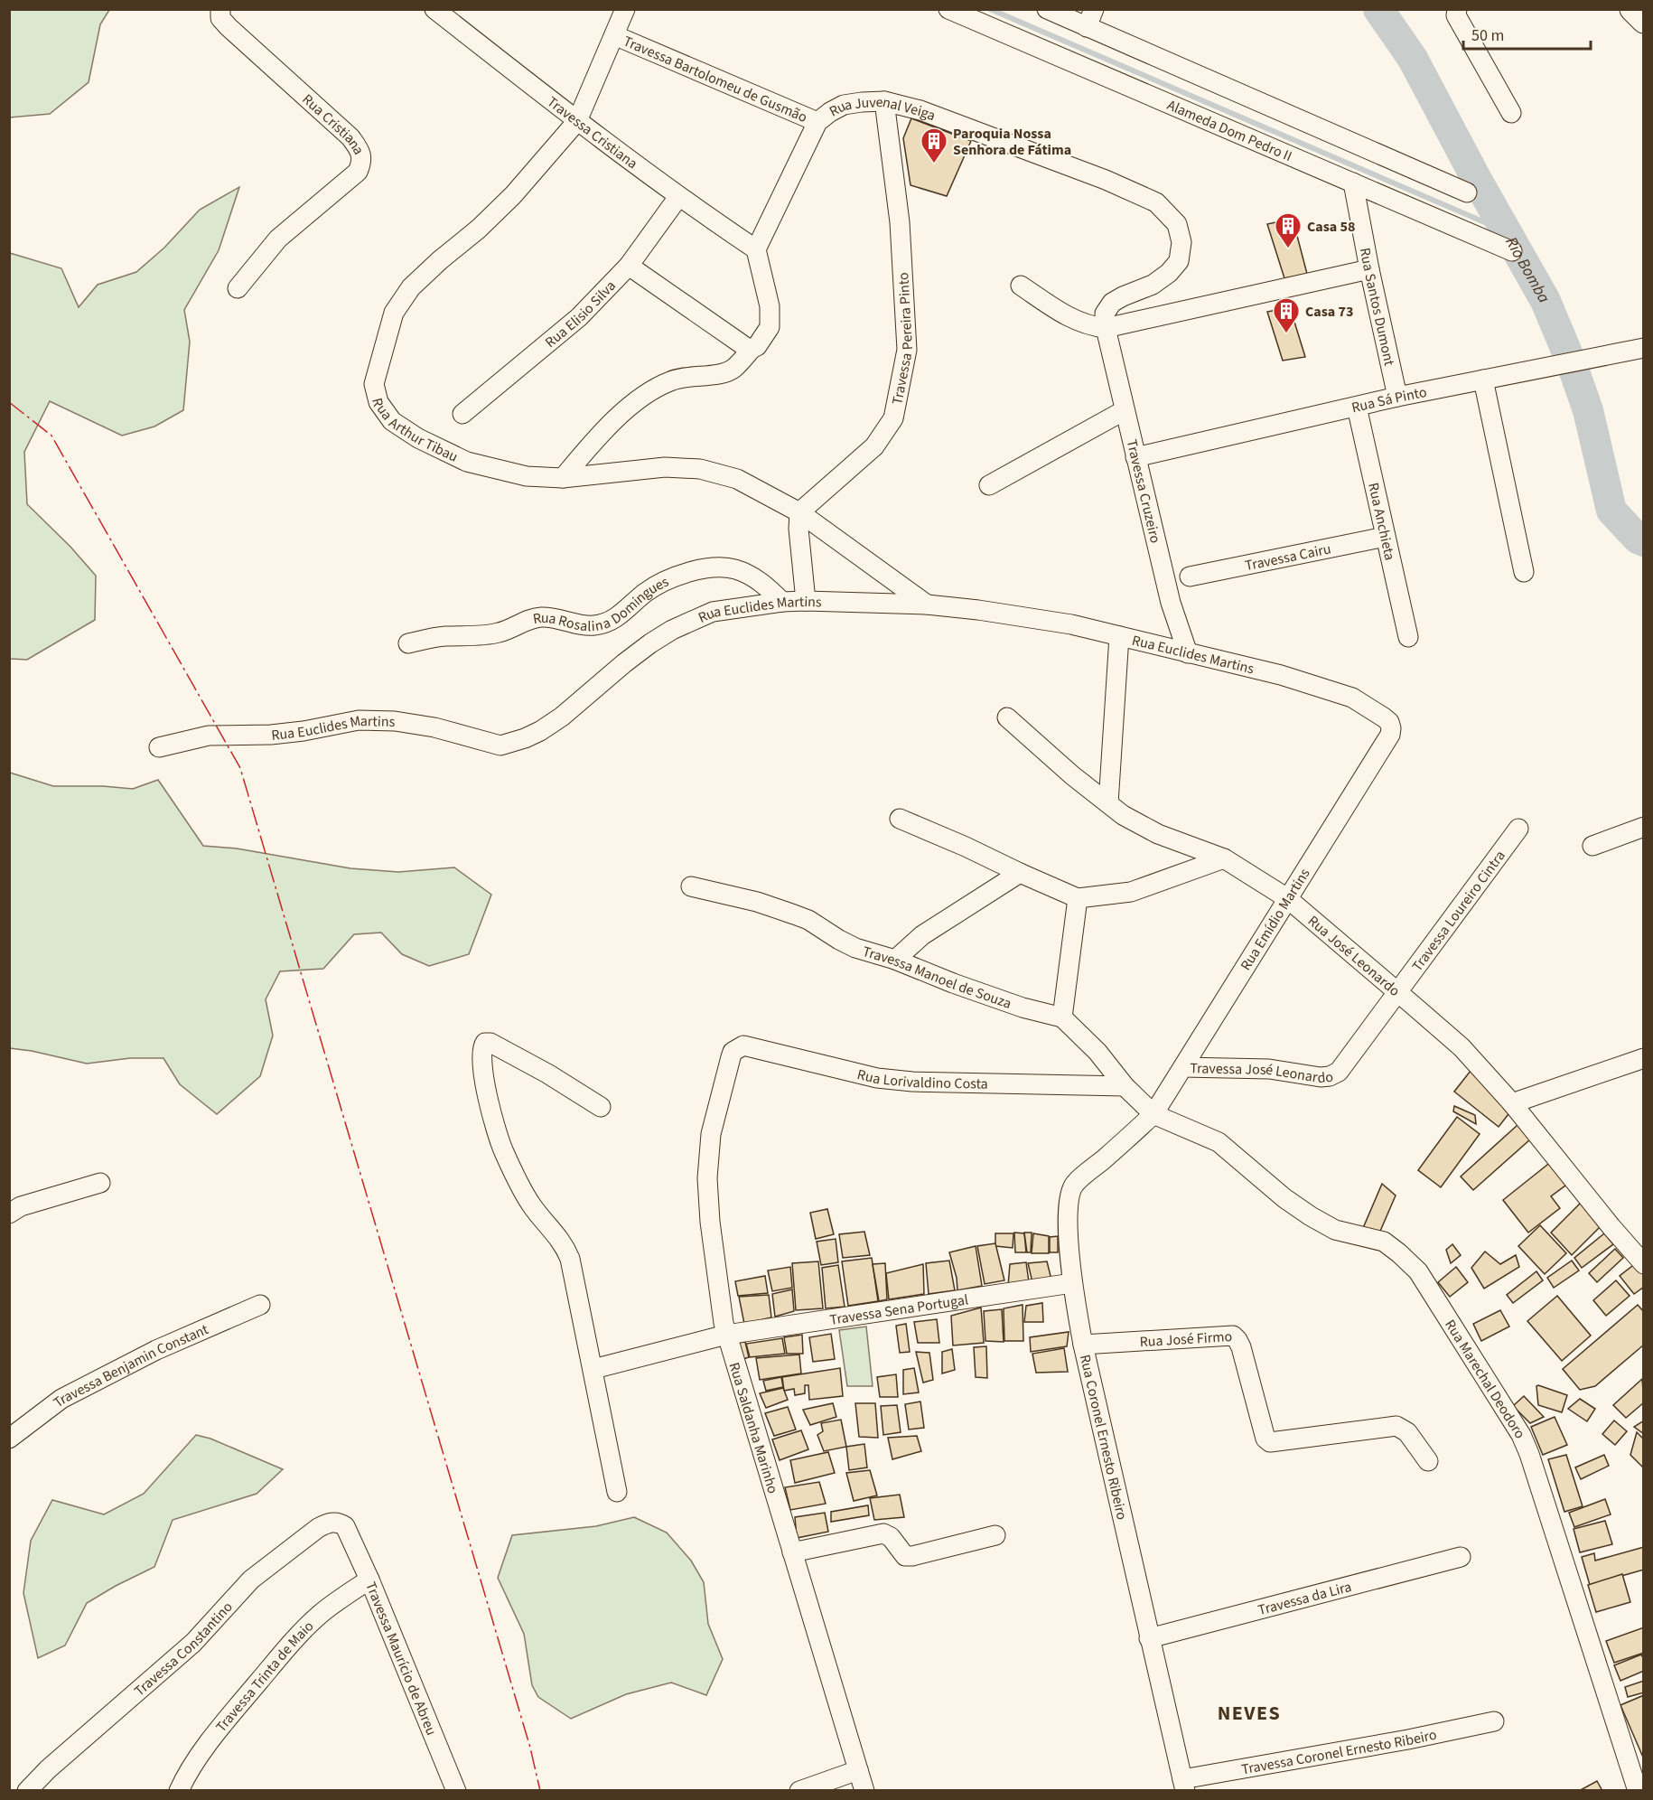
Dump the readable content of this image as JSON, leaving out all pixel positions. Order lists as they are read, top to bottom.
{
  "streets": {
    "street": [
      "Travessa Bartolomeu de Gusmão",
      "Rua Juvenal Veiga",
      "Rua Cristiana",
      "Alameda Dom Pedro II",
      "Travessa Cristiana",
      "Rua Santos Dumont",
      "Rua Elisio Silva",
      "Travessa Pereira Pinto",
      "Rua Sá Pinto",
      "Rua Arthur Tibau",
      "Travessa Cruzeiro",
      "Rua Anchieta",
      "Travessa Cairu",
      "Rua Rosalina Domingues",
      "Rua Euclides Martins",
      "Travessa Loureiro Cintra",
      "Rua Emídio Martins",
      "Rua José Leonardo",
      "Travessa Manoel de Souza",
      "Travessa José Leonardo",
      "Rua Lorivaldino Costa",
      "Travessa Sena Portugal",
      "Rua José Firmo",
      "Travessa Benjamin Constant",
      "Rua Marechal Deodoro",
      "Rua Saldanha Marinho",
      "Rua Coronel Ernesto Ribeiro",
      "Travessa da Lira",
      "Travessa Constantino",
      "Travessa Maurício de Abreu",
      "Travessa Trinta de Maio",
      "Travessa Coronel Ernesto Ribeiro"
    ]
  },
  "crossings": [
    ["Travessa Bartolomeu de Gusmão", "Rua Juvenal Veiga"],
    ["Travessa Bartolomeu de Gusmão", "Rua Arthur Tibau"],
    ["Rua Juvenal Veiga", "Travessa Cristiana"],
    ["Rua Juvenal Veiga", "Travessa Pereira Pinto"],
    ["Rua Juvenal Veiga", "Travessa Cruzeiro"],
    ["Alameda Dom Pedro II", "Rua Santos Dumont"],
    ["Travessa Cristiana", "Rua Elisio Silva"],
    ["Travessa Cristiana", "Rua Arthur Tibau"],
    ["Rua Santos Dumont", "Rua Sá Pinto"],
    ["Travessa Pereira Pinto", "Rua Arthur Tibau"],
    ["Rua Sá Pinto", "Travessa Cruzeiro"],
    ["Rua Sá Pinto", "Rua Anchieta"],
    ["Rua Arthur Tibau", "Rua Euclides Martins"],
    ["Travessa Cruzeiro", "Rua Euclides Martins"],
    ["Rua Anchieta", "Travessa Cairu"],
    ["Rua Rosalina Domingues", "Rua Euclides Martins"],
    ["Rua Euclides Martins", "Rua Emídio Martins"],
    ["Travessa Loureiro Cintra", "Rua José Leonardo"],
    ["Travessa Loureiro Cintra", "Travessa José Leonardo"],
    ["Rua Emídio Martins", "Rua José Leonardo"],
    ["Rua Emídio Martins", "Travessa José Leonardo"],
    ["Rua Emídio Martins", "Rua Marechal Deodoro"],
    ["Rua Emídio Martins", "Rua Coronel Ernesto Ribeiro"],
    ["Rua José Leonardo", "Travessa José Leonardo"],
    ["Rua Lorivaldino Costa", "Rua Saldanha Marinho"],
    ["Travessa Sena Portugal", "Rua Saldanha Marinho"],
    ["Travessa Sena Portugal", "Rua Coronel Ernesto Ribeiro"],
    ["Rua José Firmo", "Rua Coronel Ernesto Ribeiro"],
    ["Rua Marechal Deodoro", "Rua Coronel Ernesto Ribeiro"],
    ["Rua Coronel Ernesto Ribeiro", "Travessa da Lira"],
    ["Rua Coronel Ernesto Ribeiro", "Travessa Coronel Ernesto Ribeiro"],
    ["Travessa Constantino", "Travessa Maurício de Abreu"],
    ["Travessa Maurício de Abreu", "Travessa Trinta de Maio"]
  ],
  "districts": ["NEVES"],
  "water": ["Rio Bomba"],
  "places": {
    "building": ["Paroquia Nossa Senhora de Fátima", "Casa 58", "Casa 73"]
  },
  "scale_bar": "50 m"
}
